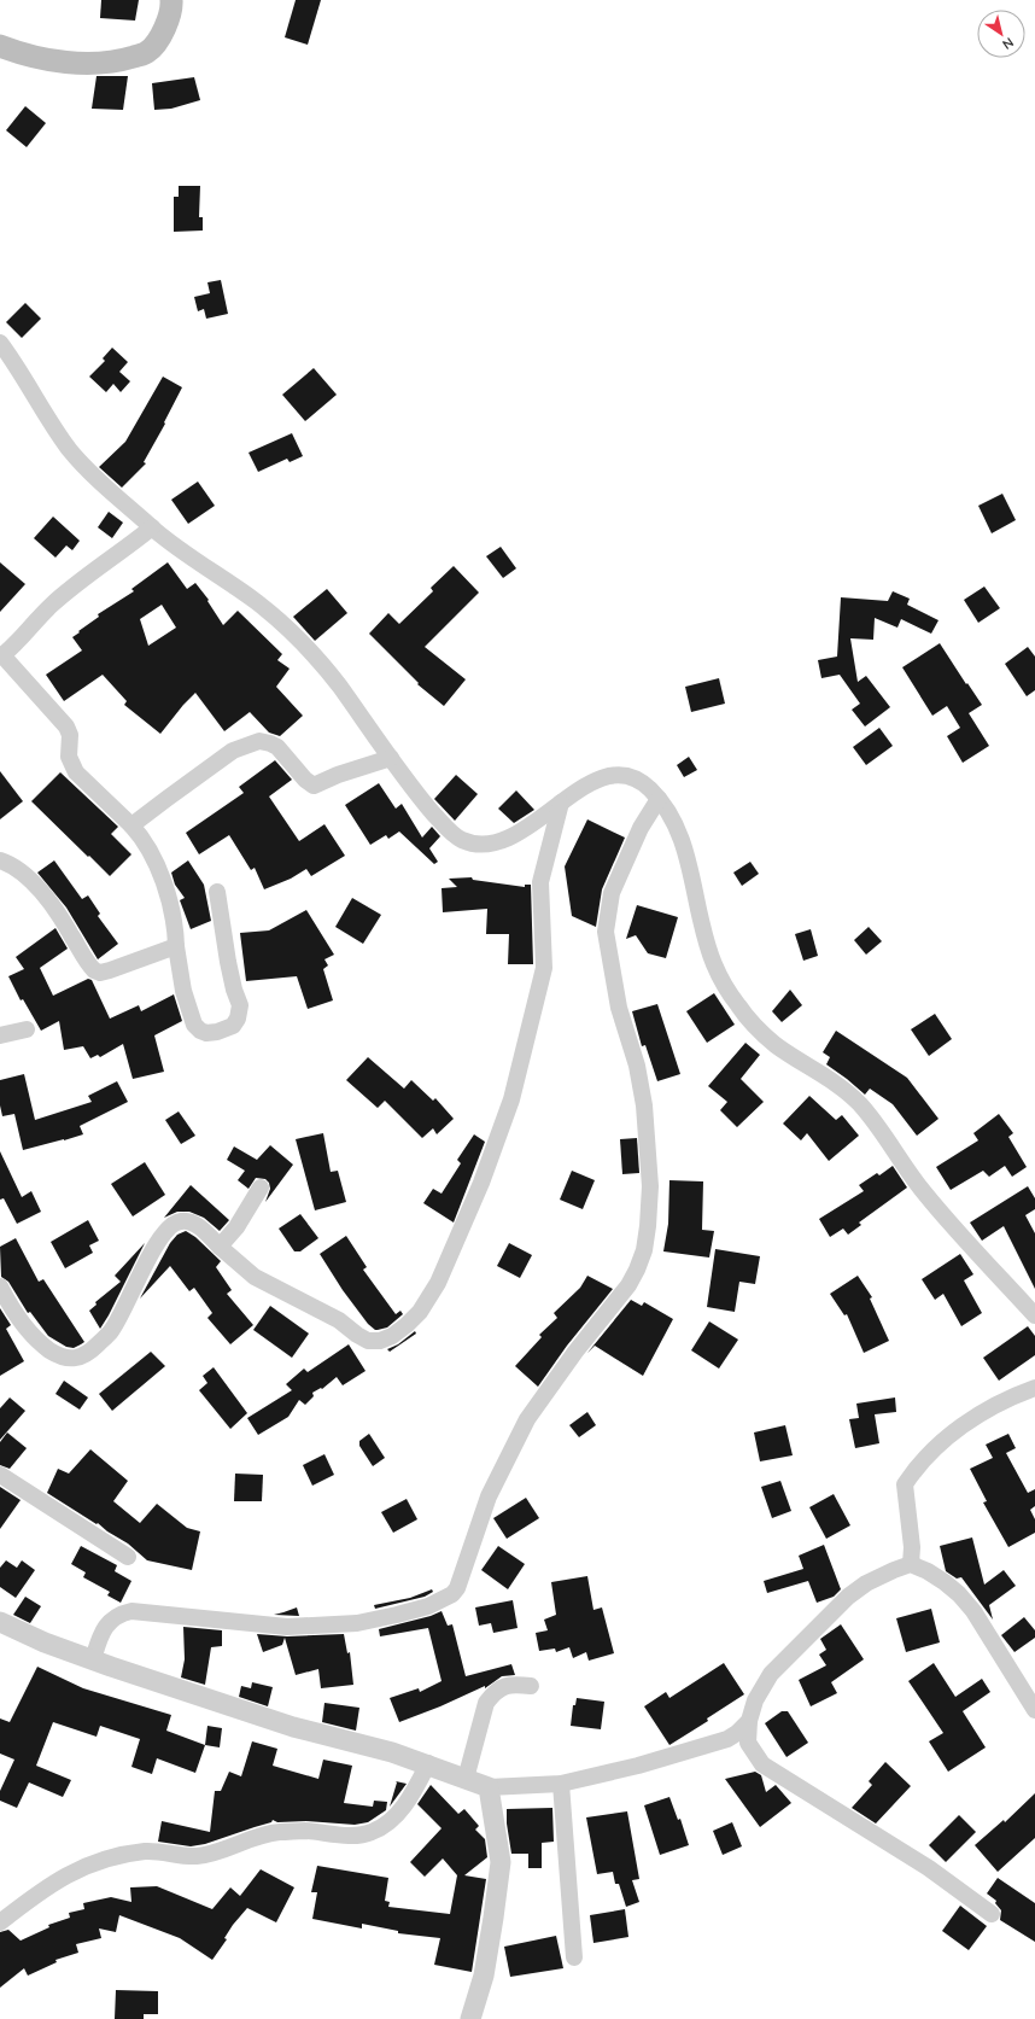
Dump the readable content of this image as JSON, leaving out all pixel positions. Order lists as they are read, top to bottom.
{
  "north": "bottom right"
}
